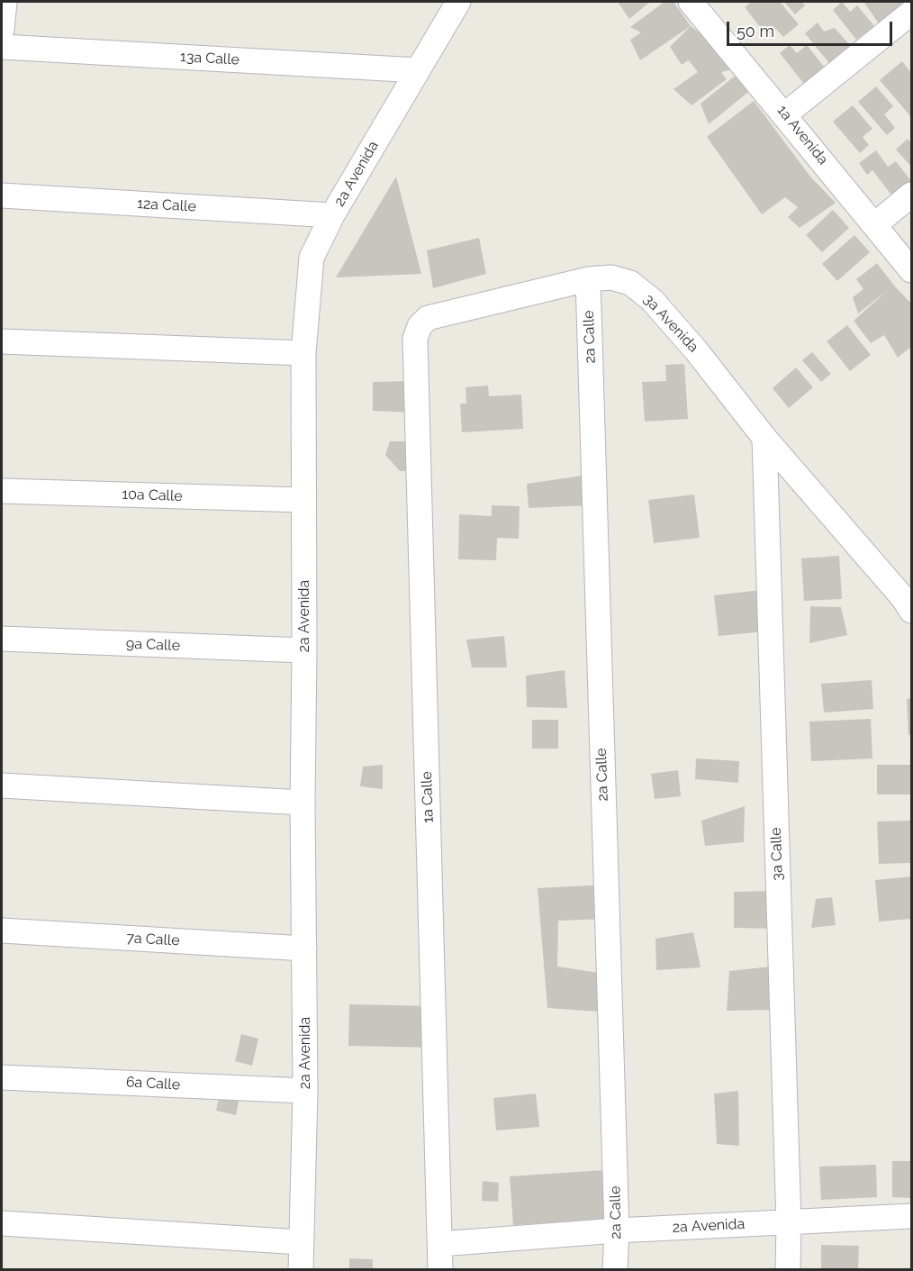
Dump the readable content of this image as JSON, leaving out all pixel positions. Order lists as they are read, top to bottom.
{
  "streets": {
    "street": [
      "13a Calle",
      "1a Avenida",
      "2a Avenida",
      "12a Calle",
      "3a Avenida",
      "2a Calle",
      "10a Calle",
      "9a Calle",
      "1a Calle",
      "3a Calle",
      "7a Calle",
      "6a Calle"
    ]
  },
  "crossings": [
    ["13a Calle", "2a Avenida"],
    ["2a Avenida", "12a Calle"],
    ["2a Avenida", "2a Calle"],
    ["2a Avenida", "10a Calle"],
    ["2a Avenida", "9a Calle"],
    ["2a Avenida", "1a Calle"],
    ["2a Avenida", "3a Calle"],
    ["2a Avenida", "7a Calle"],
    ["2a Avenida", "6a Calle"],
    ["3a Avenida", "2a Calle"],
    ["3a Avenida", "1a Calle"],
    ["3a Avenida", "3a Calle"]
  ],
  "scale_bar": "50 m"
}
